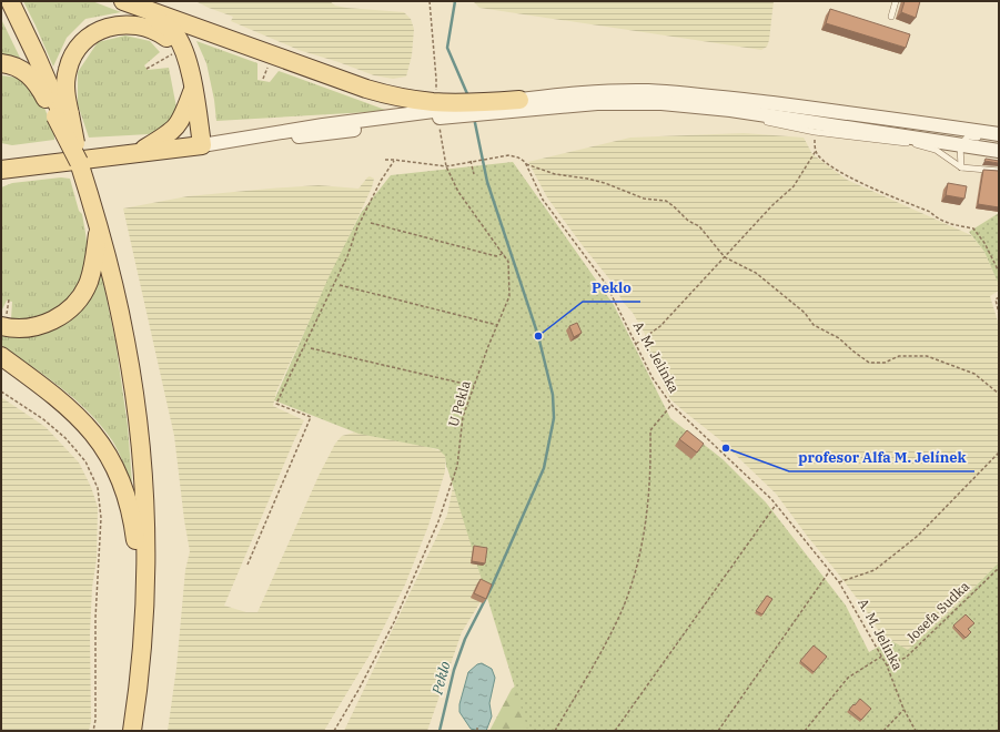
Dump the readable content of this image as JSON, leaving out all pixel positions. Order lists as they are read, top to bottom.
{
  "streets": {
    "path": ["A. M. Jelínka", "U Pekla", "Josefa Sudka"]
  },
  "crossings": [
    ["A. M. Jelínka", "Josefa Sudka"]
  ],
  "water": ["Peklo"],
  "places": ["Peklo", "profesor Alfa M. Jelínek"]
}
